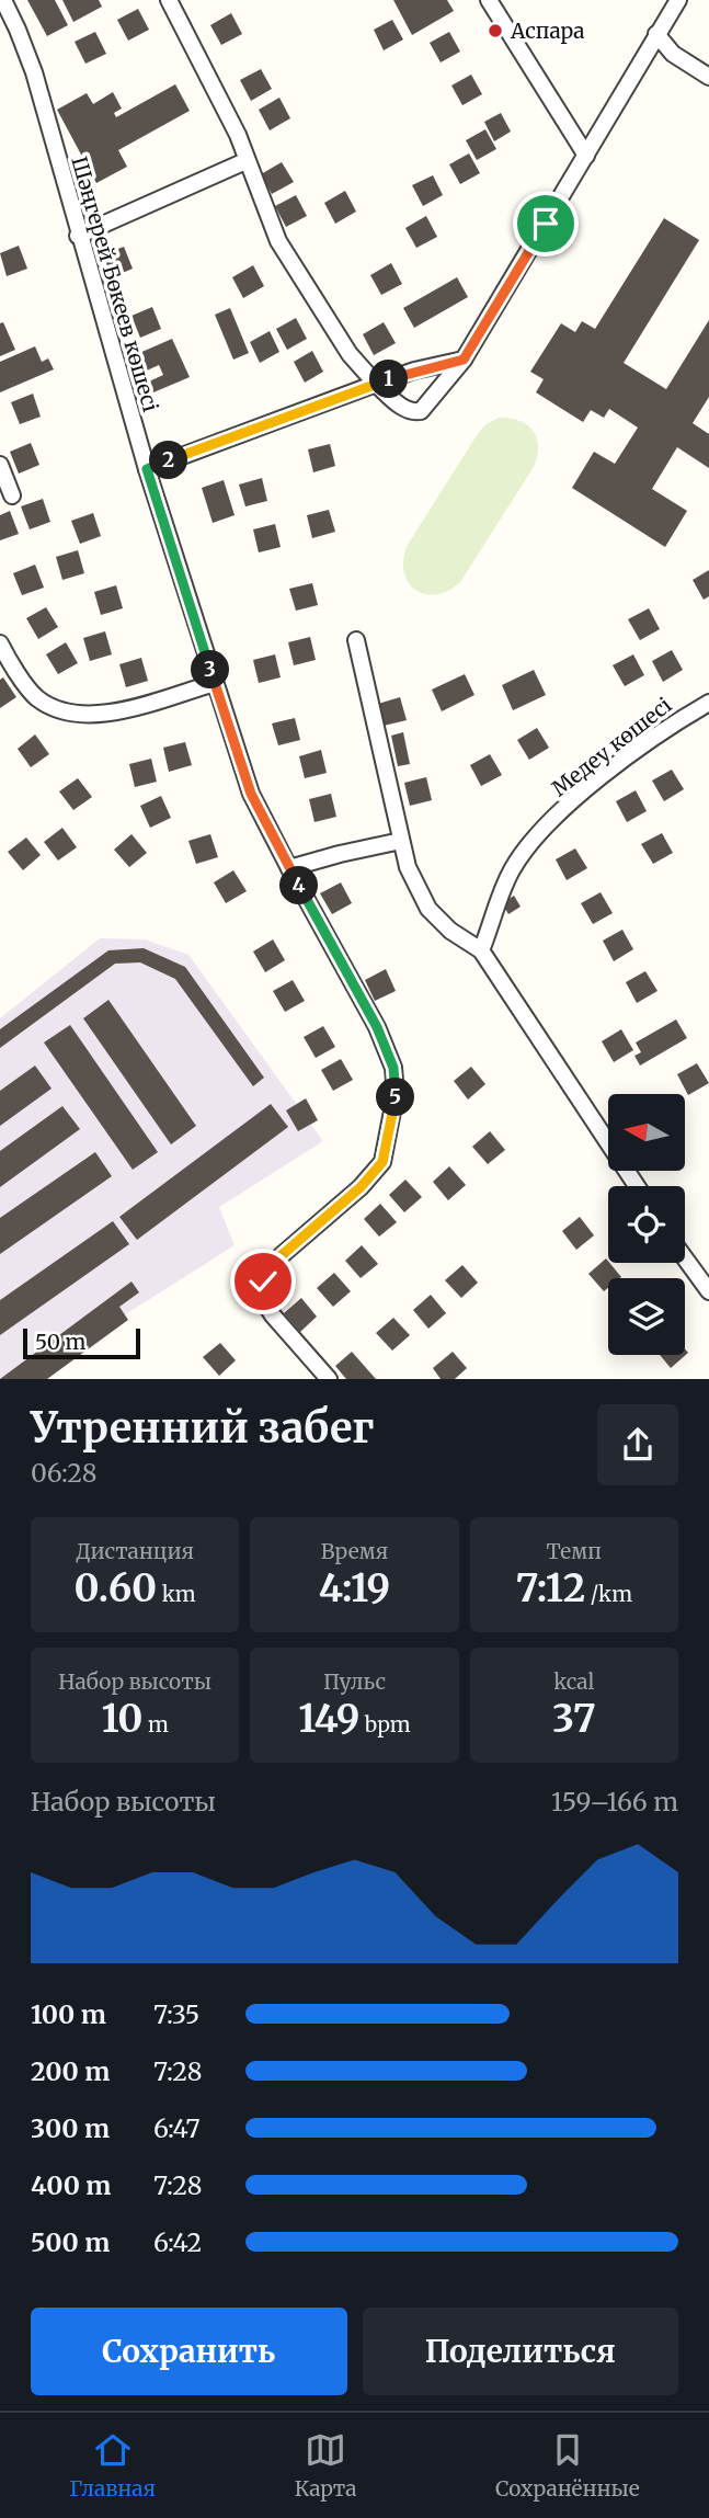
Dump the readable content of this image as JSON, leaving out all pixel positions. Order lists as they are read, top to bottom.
{
  "streets": {
    "street": ["Шәңгерей Бөкеев көшесі", "Медеу көшесі"]
  },
  "places": ["Аспара"],
  "scale_bar": "50 m",
  "north": "left",
  "page": {
    "pins": [
      "1",
      "2",
      "3",
      "4",
      "5"
    ],
    "scale": "50 m",
    "heading": ["Утренний забег", "06:28"],
    "stats": [
      ["Дистанция", "0.60 km"],
      ["Время", "4:19"],
      ["Темп", "7:12 /km"],
      ["Набор высоты", "10 m"],
      ["Пульс", "149 bpm"],
      ["kcal", "37"]
    ],
    "chart": ["Набор высоты", "159–166 m"],
    "list": [
      {
        "name": "100 m",
        "note": "7:35"
      },
      {
        "name": "200 m",
        "note": "7:28"
      },
      {
        "name": "300 m",
        "note": "6:47"
      },
      {
        "name": "400 m",
        "note": "7:28"
      },
      {
        "name": "500 m",
        "note": "6:42"
      }
    ],
    "buttons": ["Сохранить", "Поделиться"],
    "tabs": ["Главная", "Карта", "Сохранённые"]
  }
}
